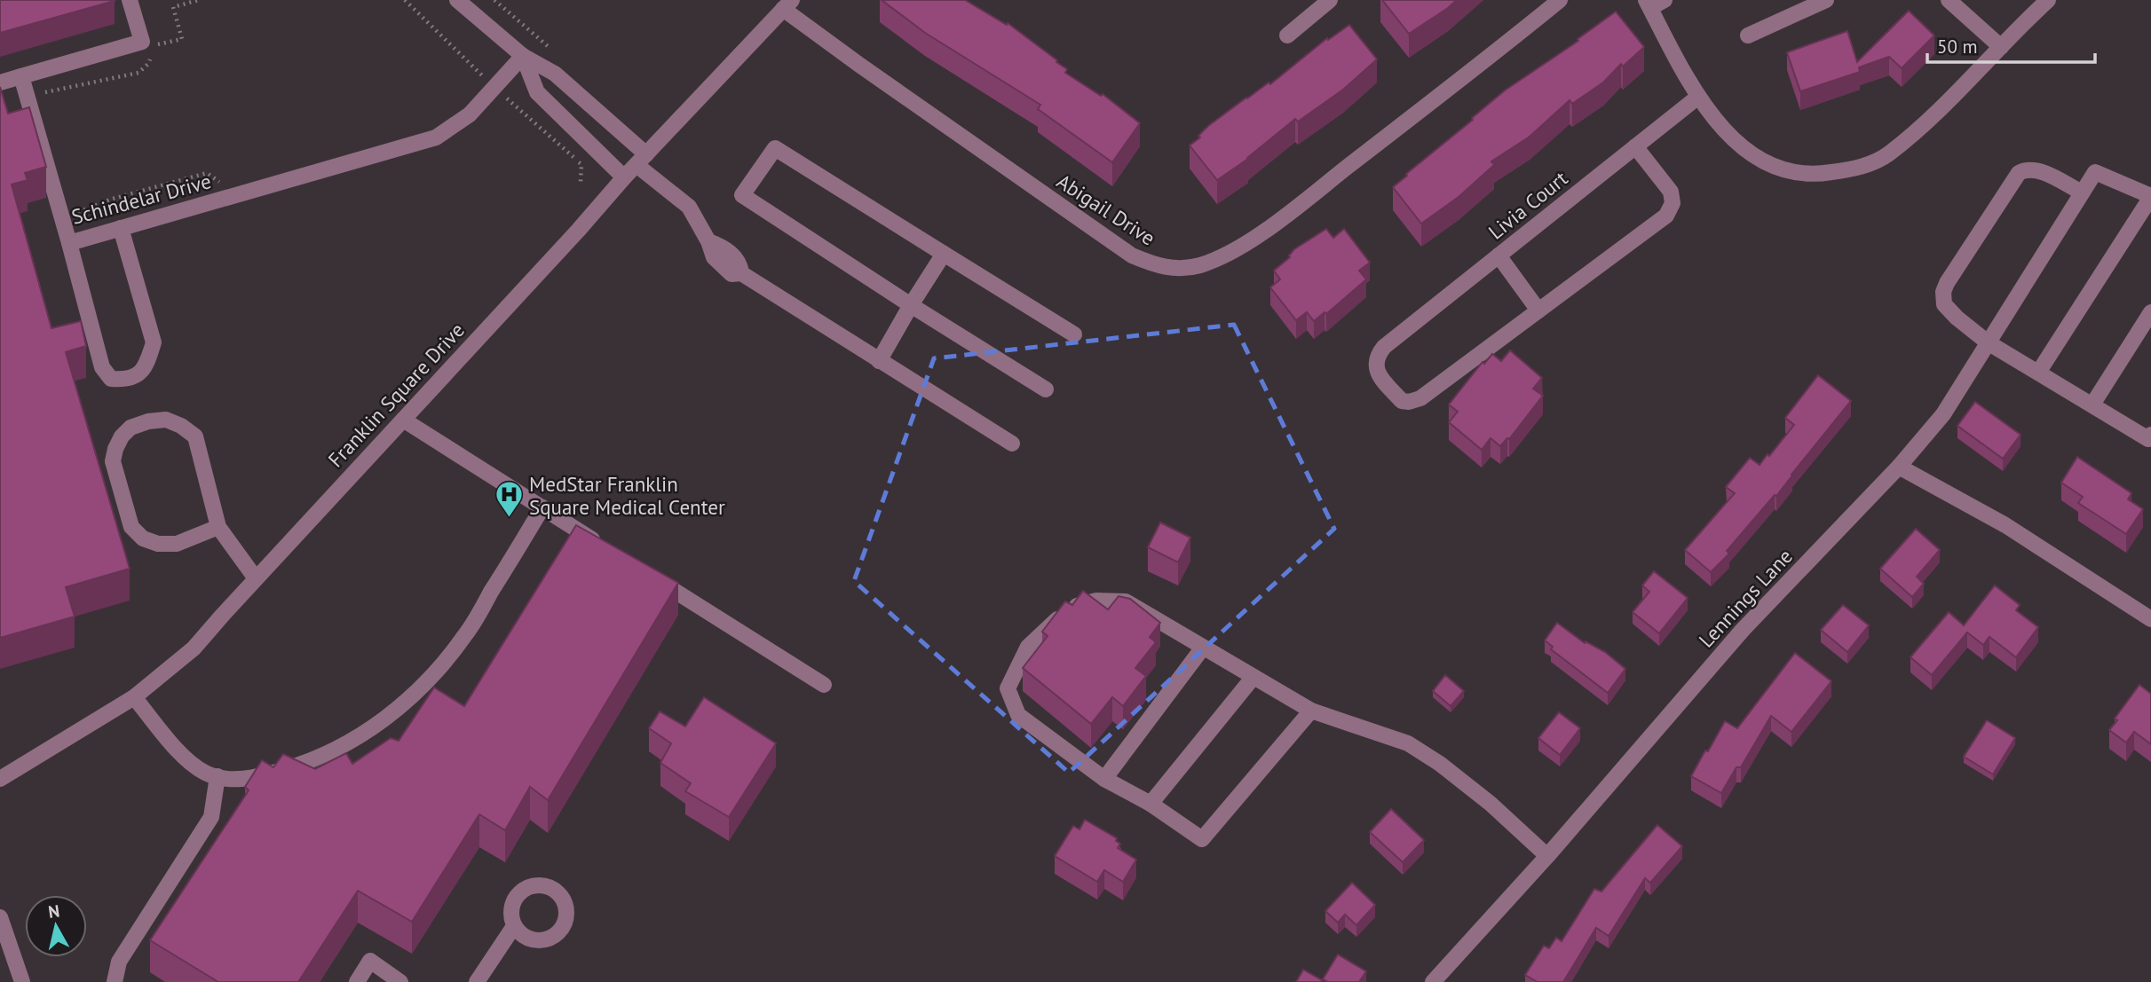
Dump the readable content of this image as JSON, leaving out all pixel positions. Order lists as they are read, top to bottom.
{
  "streets": {
    "street": [
      "Schindelar Drive",
      "Livia Court",
      "Abigail Drive",
      "Franklin Square Drive",
      "Lennings Lane"
    ]
  },
  "crossings": [
    ["Abigail Drive", "Franklin Square Drive"]
  ],
  "places": {
    "hospital": ["MedStar Franklin Square Medical Center"]
  },
  "scale_bar": "50 m",
  "north": "top"
}
